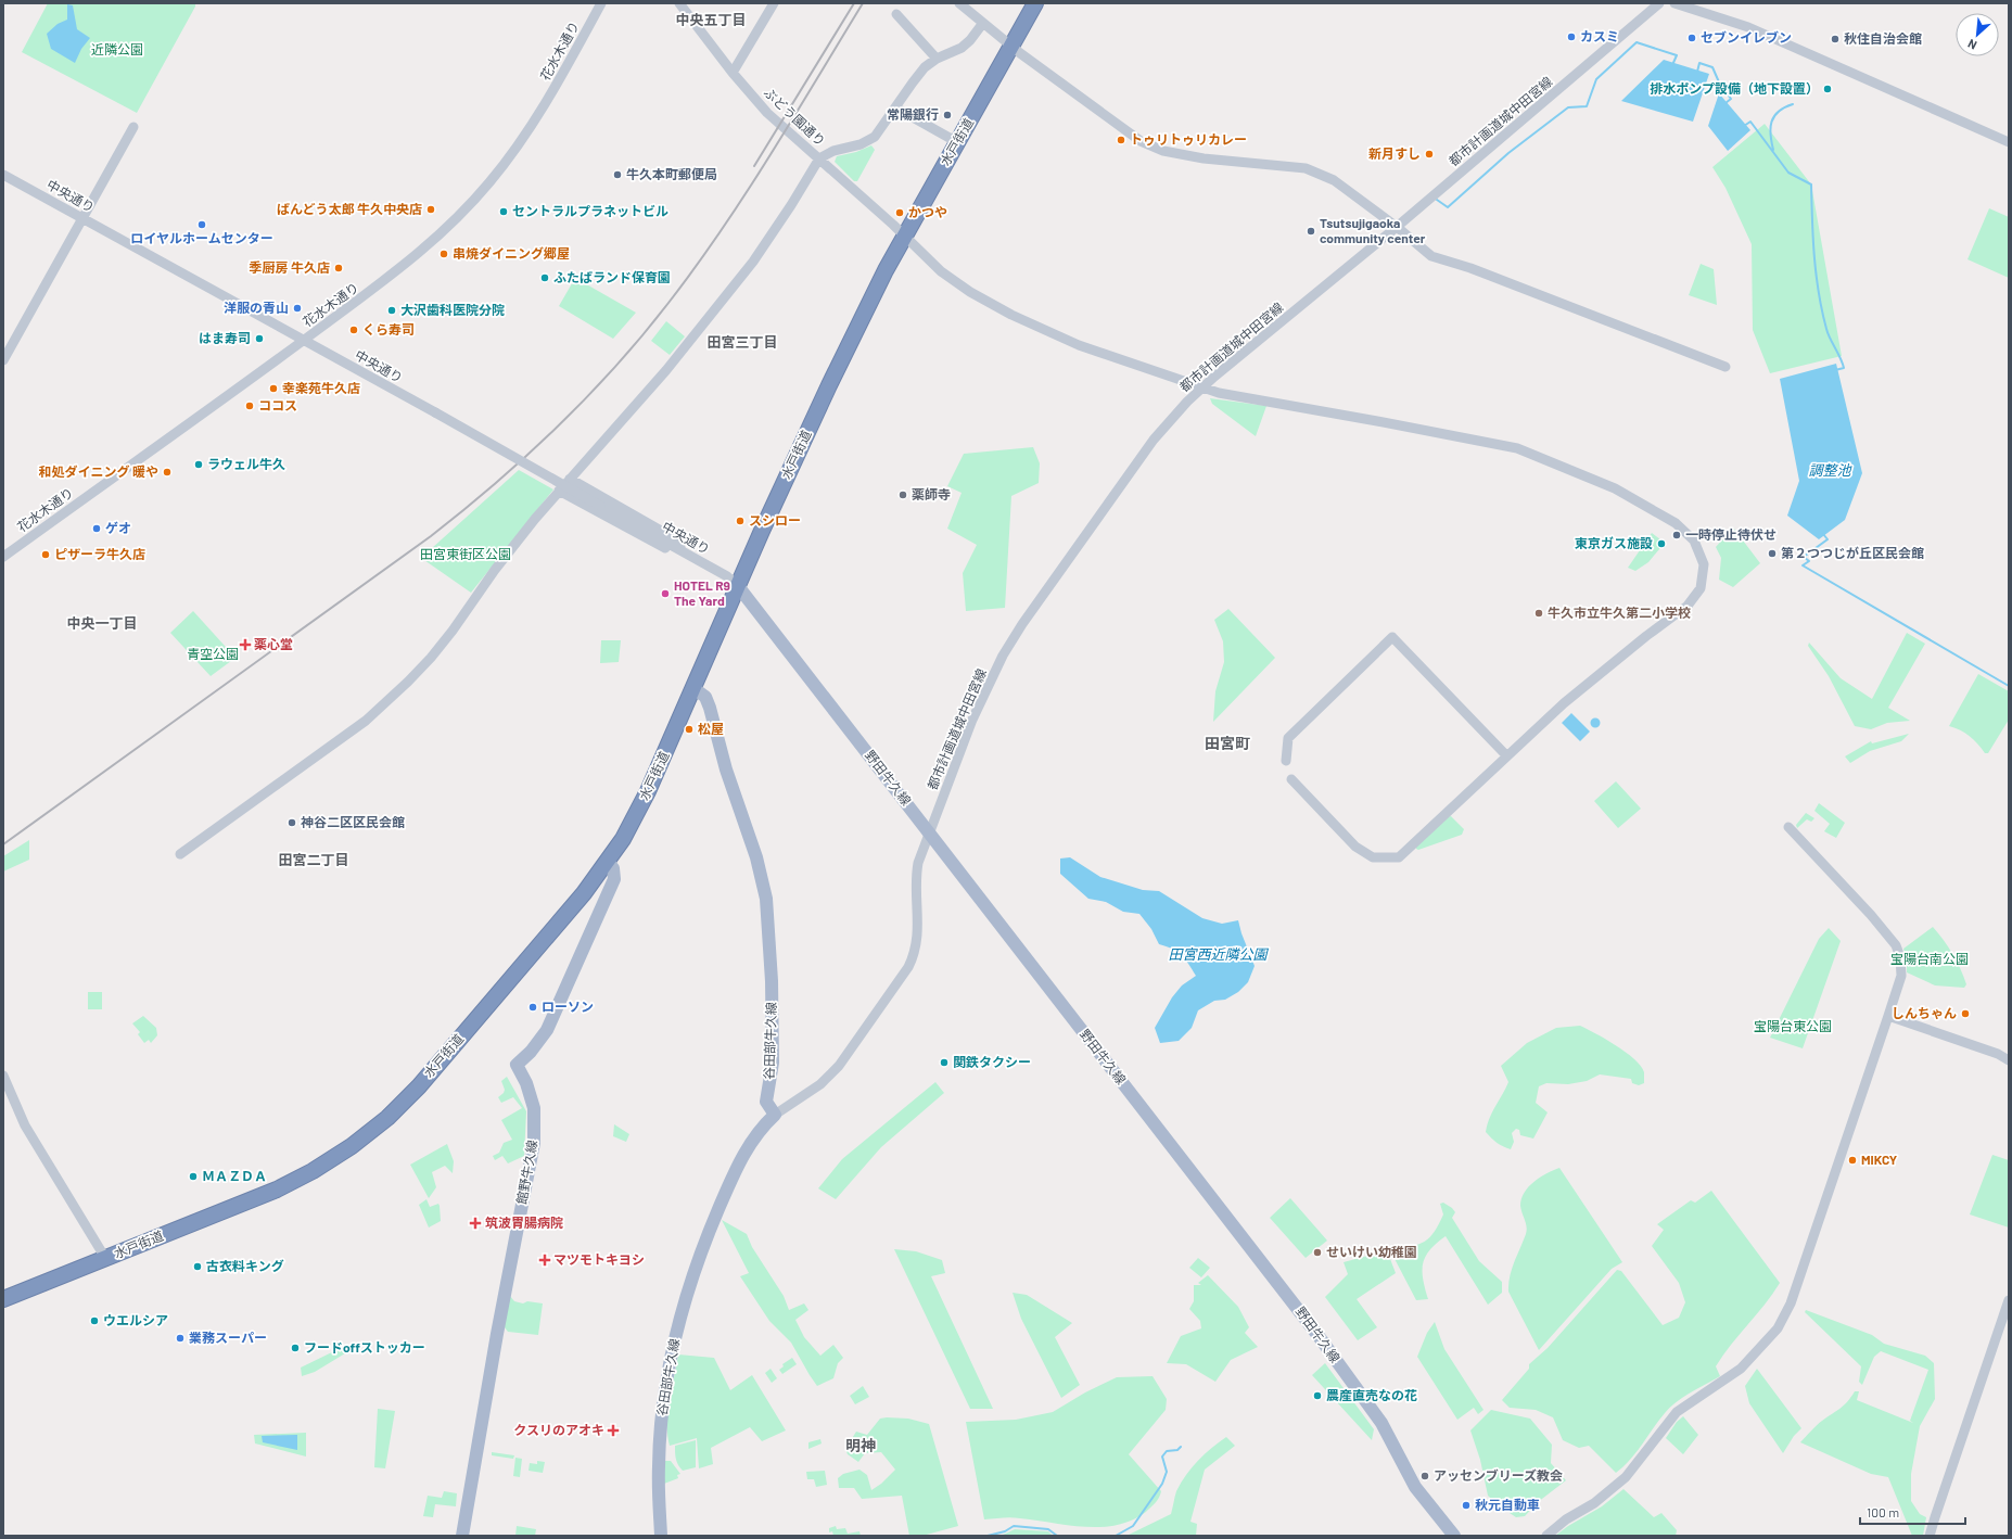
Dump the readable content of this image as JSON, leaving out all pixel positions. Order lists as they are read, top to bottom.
{
  "streets": {
    "highway": ["水戸街道"],
    "main road": ["野田牛久線", "谷田部牛久線", "館野牛久線"],
    "street": [
      "花水木通り",
      "ぶどう園通り",
      "都市計画道城中田宮線",
      "中央通り"
    ]
  },
  "crossings": [
    ["花水木通り", "中央通り"],
    ["ぶどう園通り", "都市計画道城中田宮線"],
    ["ぶどう園通り", "水戸街道"],
    ["都市計画道城中田宮線", "野田牛久線"],
    ["都市計画道城中田宮線", "谷田部牛久線"],
    ["水戸街道", "中央通り"],
    ["水戸街道", "野田牛久線"],
    ["水戸街道", "谷田部牛久線"],
    ["水戸街道", "館野牛久線"],
    ["中央通り", "野田牛久線"]
  ],
  "districts": [
    "中央五丁目",
    "田宮三丁目",
    "中央一丁目",
    "田宮町",
    "田宮二丁目",
    "明神"
  ],
  "water": ["調整池", "田宮西近隣公園"],
  "parks": [
    "近隣公園",
    "田宮東街区公園",
    "青空公園",
    "宝陽台南公園",
    "宝陽台東公園"
  ],
  "places": {
    "other": [
      "カスミ",
      "セブンイレブン",
      "秋住自治会館",
      "排水ポンプ設備（地下設置）",
      "常陽銀行",
      "トゥリトゥリカレー",
      "新月すし",
      "牛久本町郵便局",
      "ばんどう太郎 牛久中央店",
      "セントラルプラネットビル",
      "かつや",
      "ロイヤルホームセンター",
      "Tsutsujigaoka community center",
      "串焼ダイニング郷屋",
      "季厨房 牛久店",
      "ふたばランド保育園",
      "洋服の青山",
      "大沢歯科医院分院",
      "くら寿司",
      "はま寿司",
      "幸楽苑牛久店",
      "ココス",
      "ラウェル牛久",
      "和処ダイニング 暖や",
      "薬師寺",
      "スシロー",
      "ゲオ",
      "一時停止待伏せ",
      "東京ガス施設",
      "第２つつじが丘区民会館",
      "ピザーラ牛久店",
      "HOTEL R9 The Yard",
      "牛久市立牛久第二小学校",
      "松屋",
      "神谷二区区民会館",
      "ローソン",
      "しんちゃん",
      "関鉄タクシー",
      "MIKCY",
      "ＭＡＺＤＡ",
      "せいけい幼稚園",
      "古衣料キング",
      "ウエルシア",
      "業務スーパー",
      "フードoffストッカー",
      "農産直売なの花",
      "アッセンブリーズ教会",
      "秋元自動車"
    ],
    "health": [
      "薬心堂",
      "筑波胃腸病院",
      "マツモトキヨシ",
      "クスリのアオキ"
    ]
  },
  "scale_bar": "100 m",
  "north": "bottom left"
}
